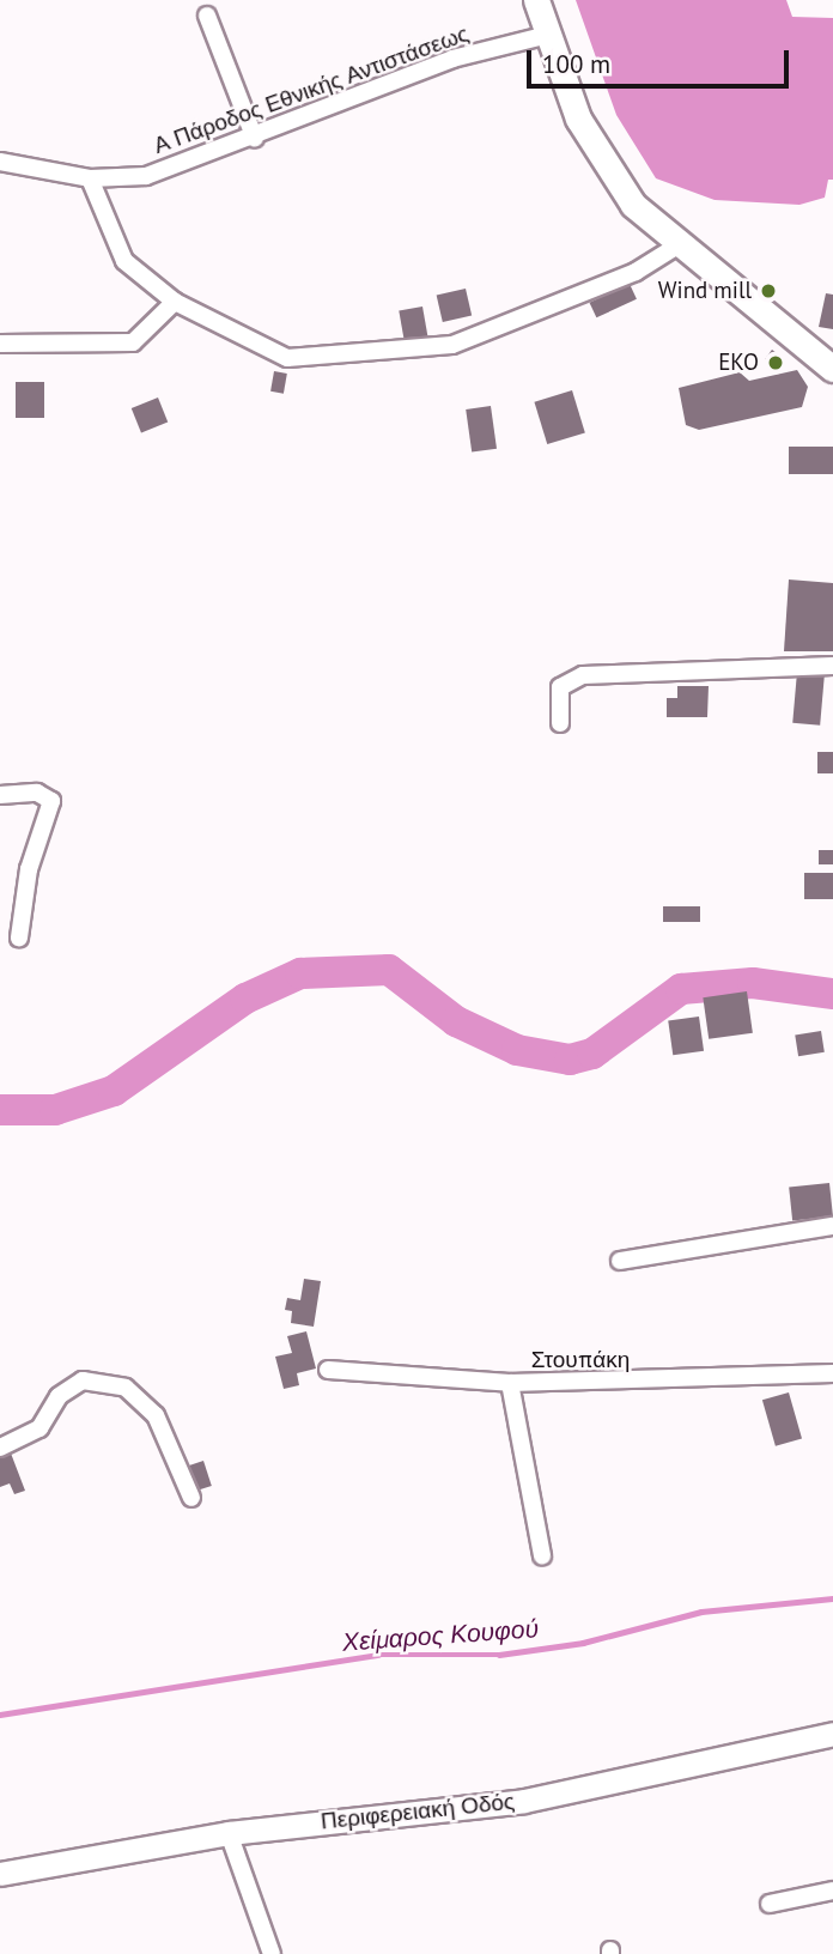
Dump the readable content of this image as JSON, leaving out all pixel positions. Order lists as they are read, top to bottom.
{
  "streets": {
    "main road": ["Περιφερειακή Οδός"],
    "street": ["Α Πάροδος Εθνικής Αντιστάσεως", "Στουπάκη"]
  },
  "water": ["Χείμαρος Κουφού"],
  "places": ["Wind mill", "EKO"],
  "scale_bar": "100 m"
}
